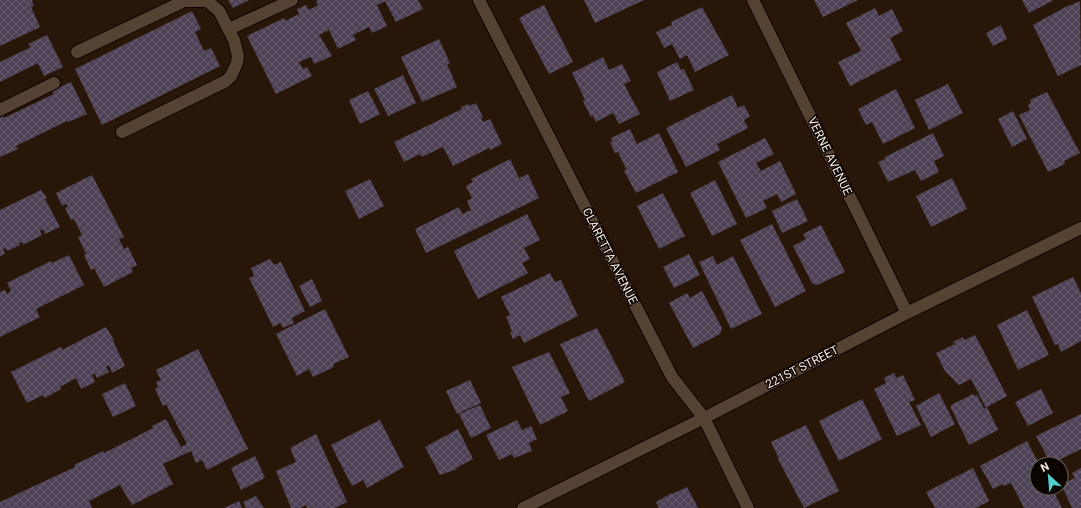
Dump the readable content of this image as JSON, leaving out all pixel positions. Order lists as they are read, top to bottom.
{
  "streets": {
    "street": ["VERNE AVENUE", "CLARETTA AVENUE", "221ST STREET"]
  },
  "crossings": [
    ["VERNE AVENUE", "221ST STREET"],
    ["CLARETTA AVENUE", "221ST STREET"]
  ],
  "north": "top left"
}
